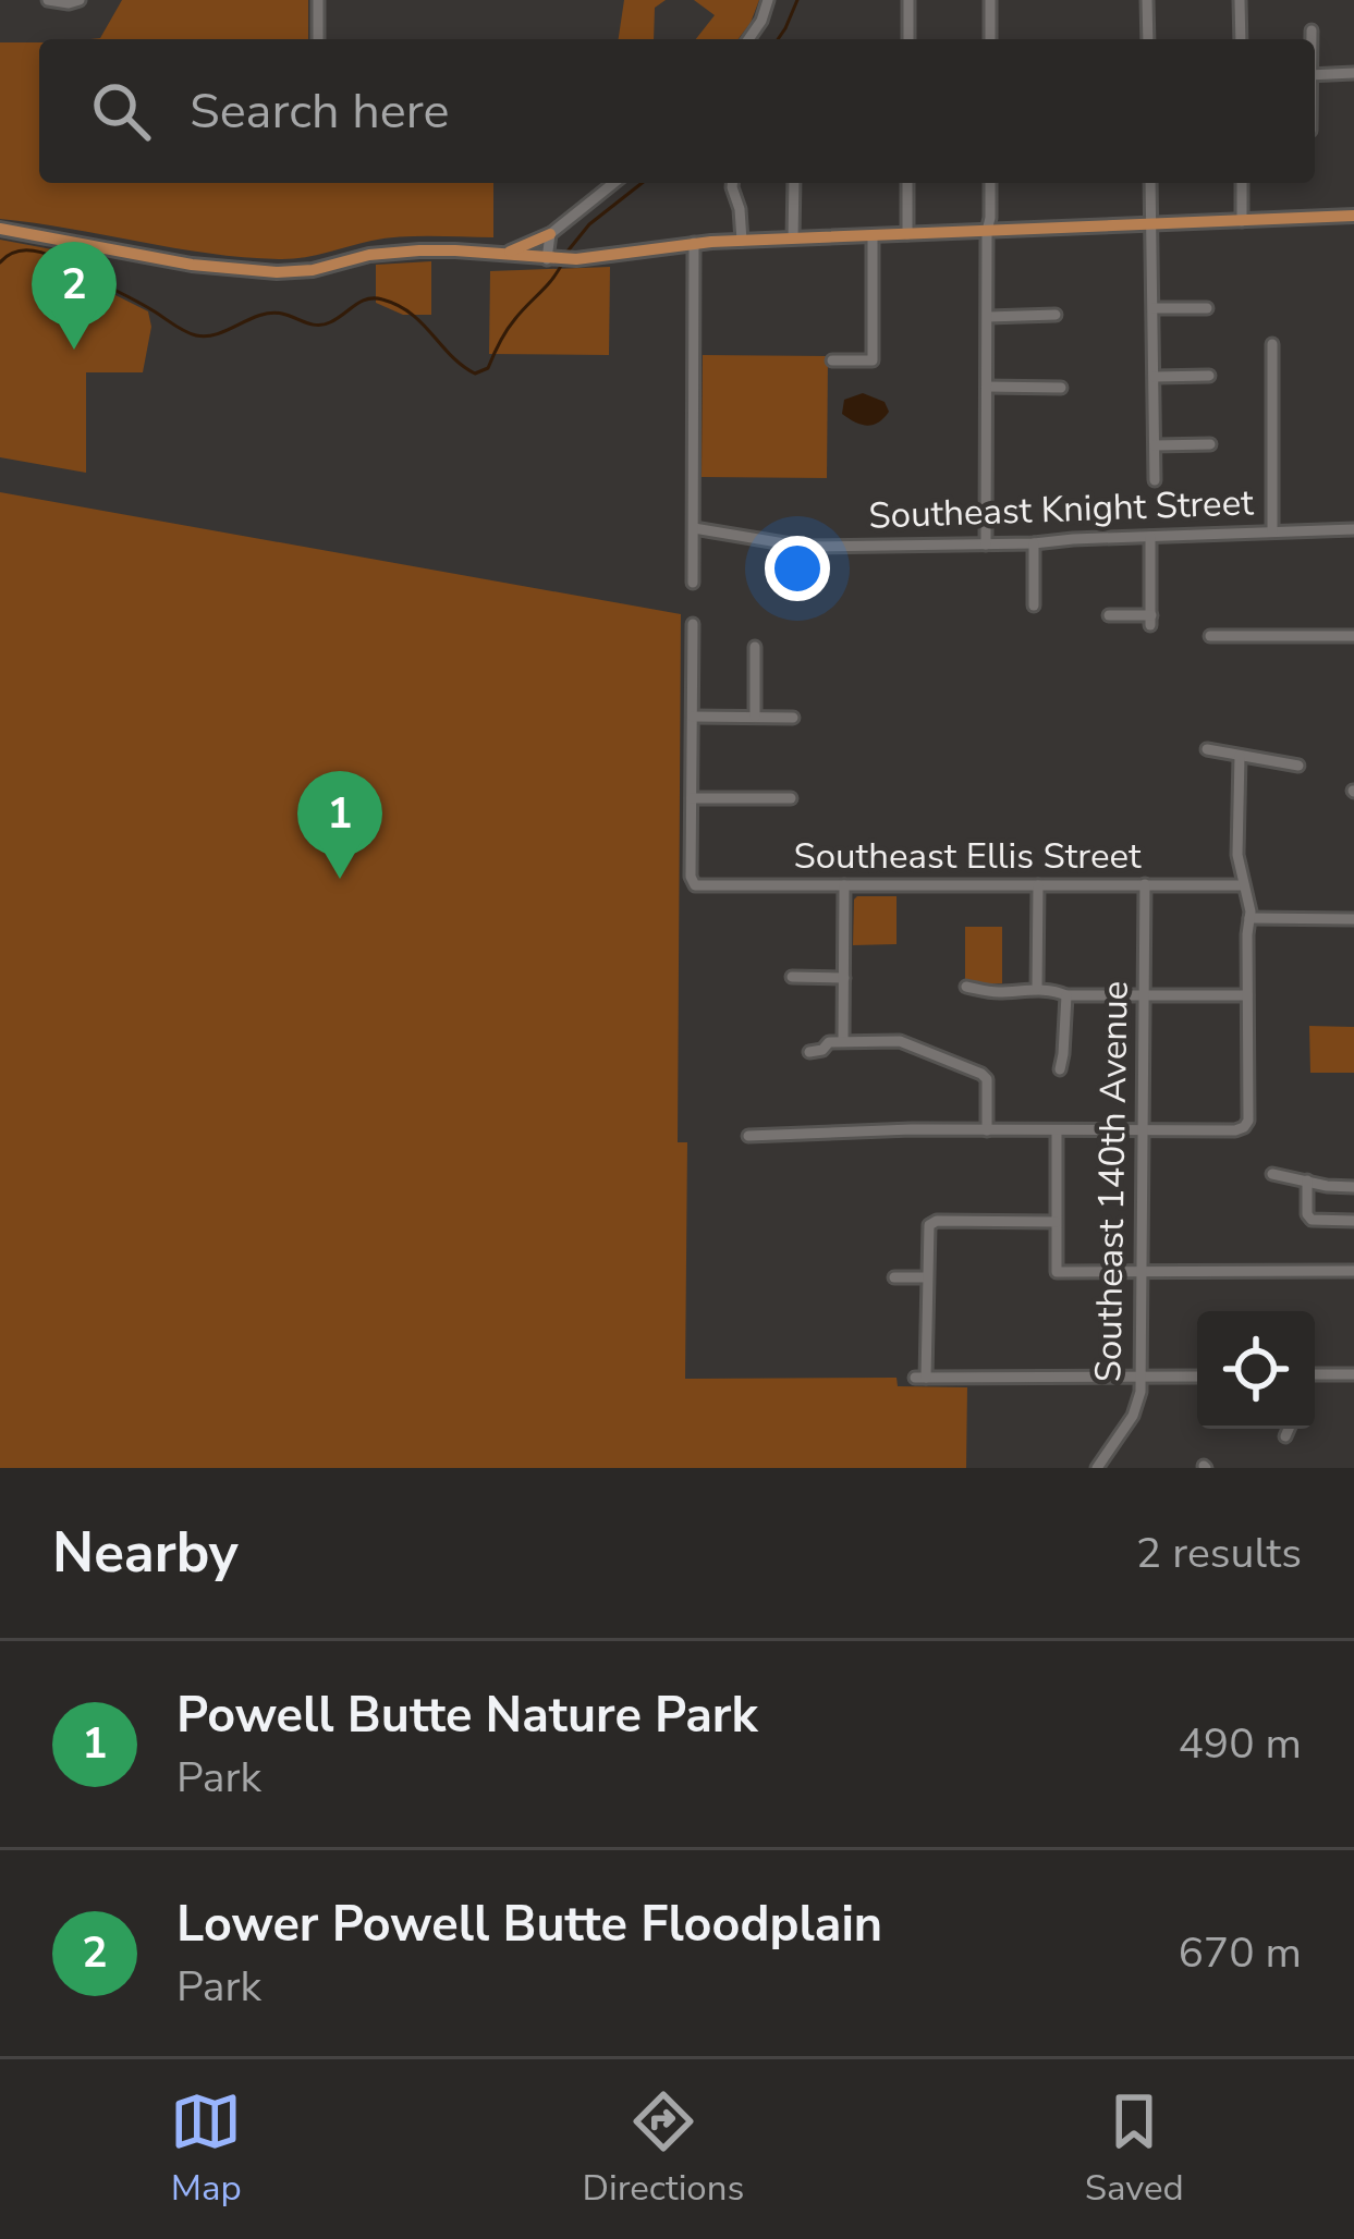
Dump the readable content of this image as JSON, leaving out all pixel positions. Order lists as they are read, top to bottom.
{
  "streets": {
    "street": ["Southeast Knight Street", "Southeast Ellis Street", "Southeast 140th Avenue"]
  },
  "crossings": [
    ["Southeast Ellis Street", "Southeast 140th Avenue"]
  ],
  "page": {
    "search": "Search here",
    "pins": ["2", "1"],
    "heading": ["Nearby", "2 results"],
    "list": [
      {
        "mark": "1",
        "name": "Powell Butte Nature Park",
        "note": "Park",
        "value": "490 m"
      },
      {
        "mark": "2",
        "name": "Lower Powell Butte Floodplain",
        "note": "Park",
        "value": "670 m"
      }
    ],
    "nav": ["Map", "Directions", "Saved"]
  }
}
